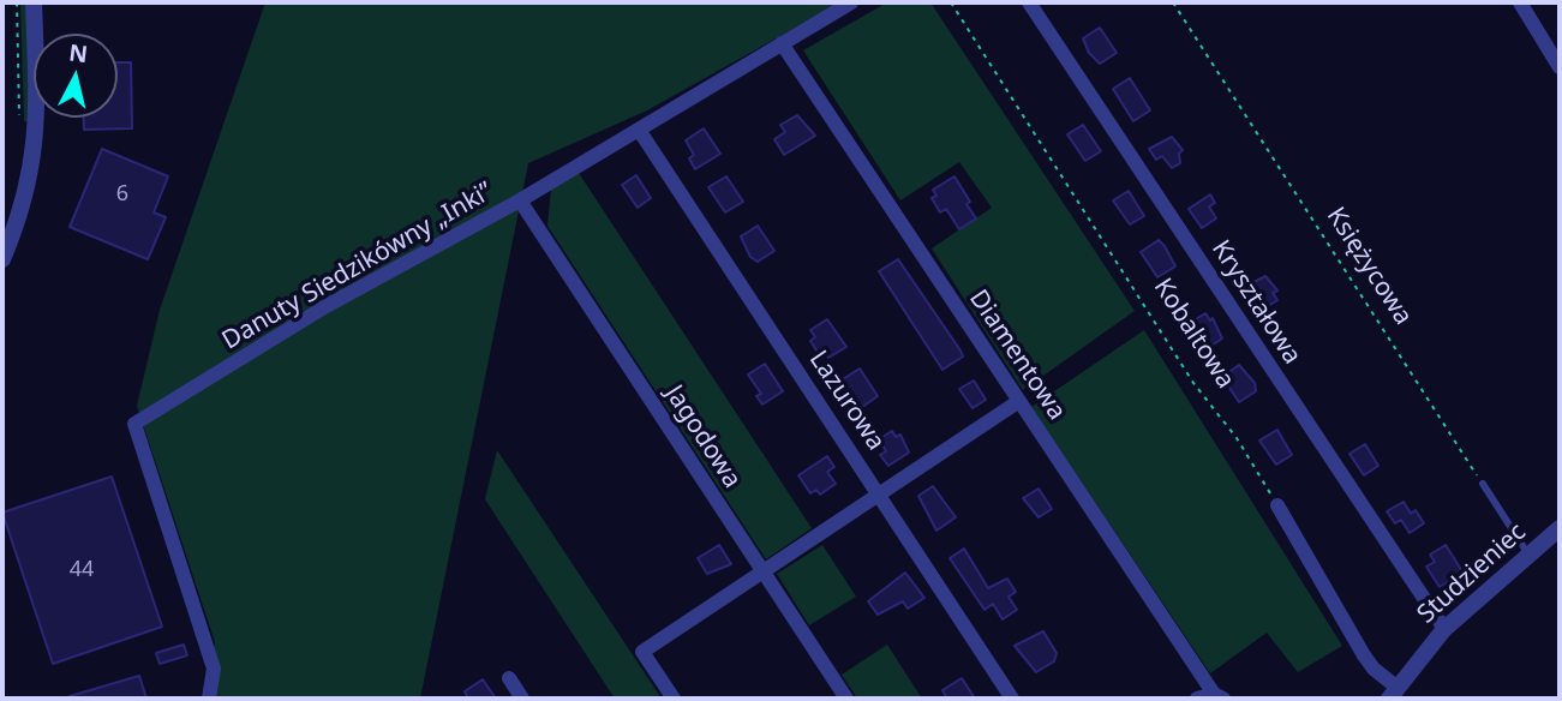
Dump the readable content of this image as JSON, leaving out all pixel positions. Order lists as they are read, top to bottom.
{
  "streets": {
    "street": [
      "Danuty Siedzikówny „Inki”",
      "Kryształowa",
      "Diamentowa",
      "Lazurowa",
      "Jagodowa",
      "Studzieniec"
    ],
    "path": ["Księżycowa", "Kobaltowa"]
  },
  "crossings": [
    ["Danuty Siedzikówny „Inki”", "Diamentowa"],
    ["Danuty Siedzikówny „Inki”", "Lazurowa"],
    ["Danuty Siedzikówny „Inki”", "Jagodowa"],
    ["Kryształowa", "Studzieniec"]
  ],
  "house_numbers": ["6", "44"],
  "north": "top"
}
